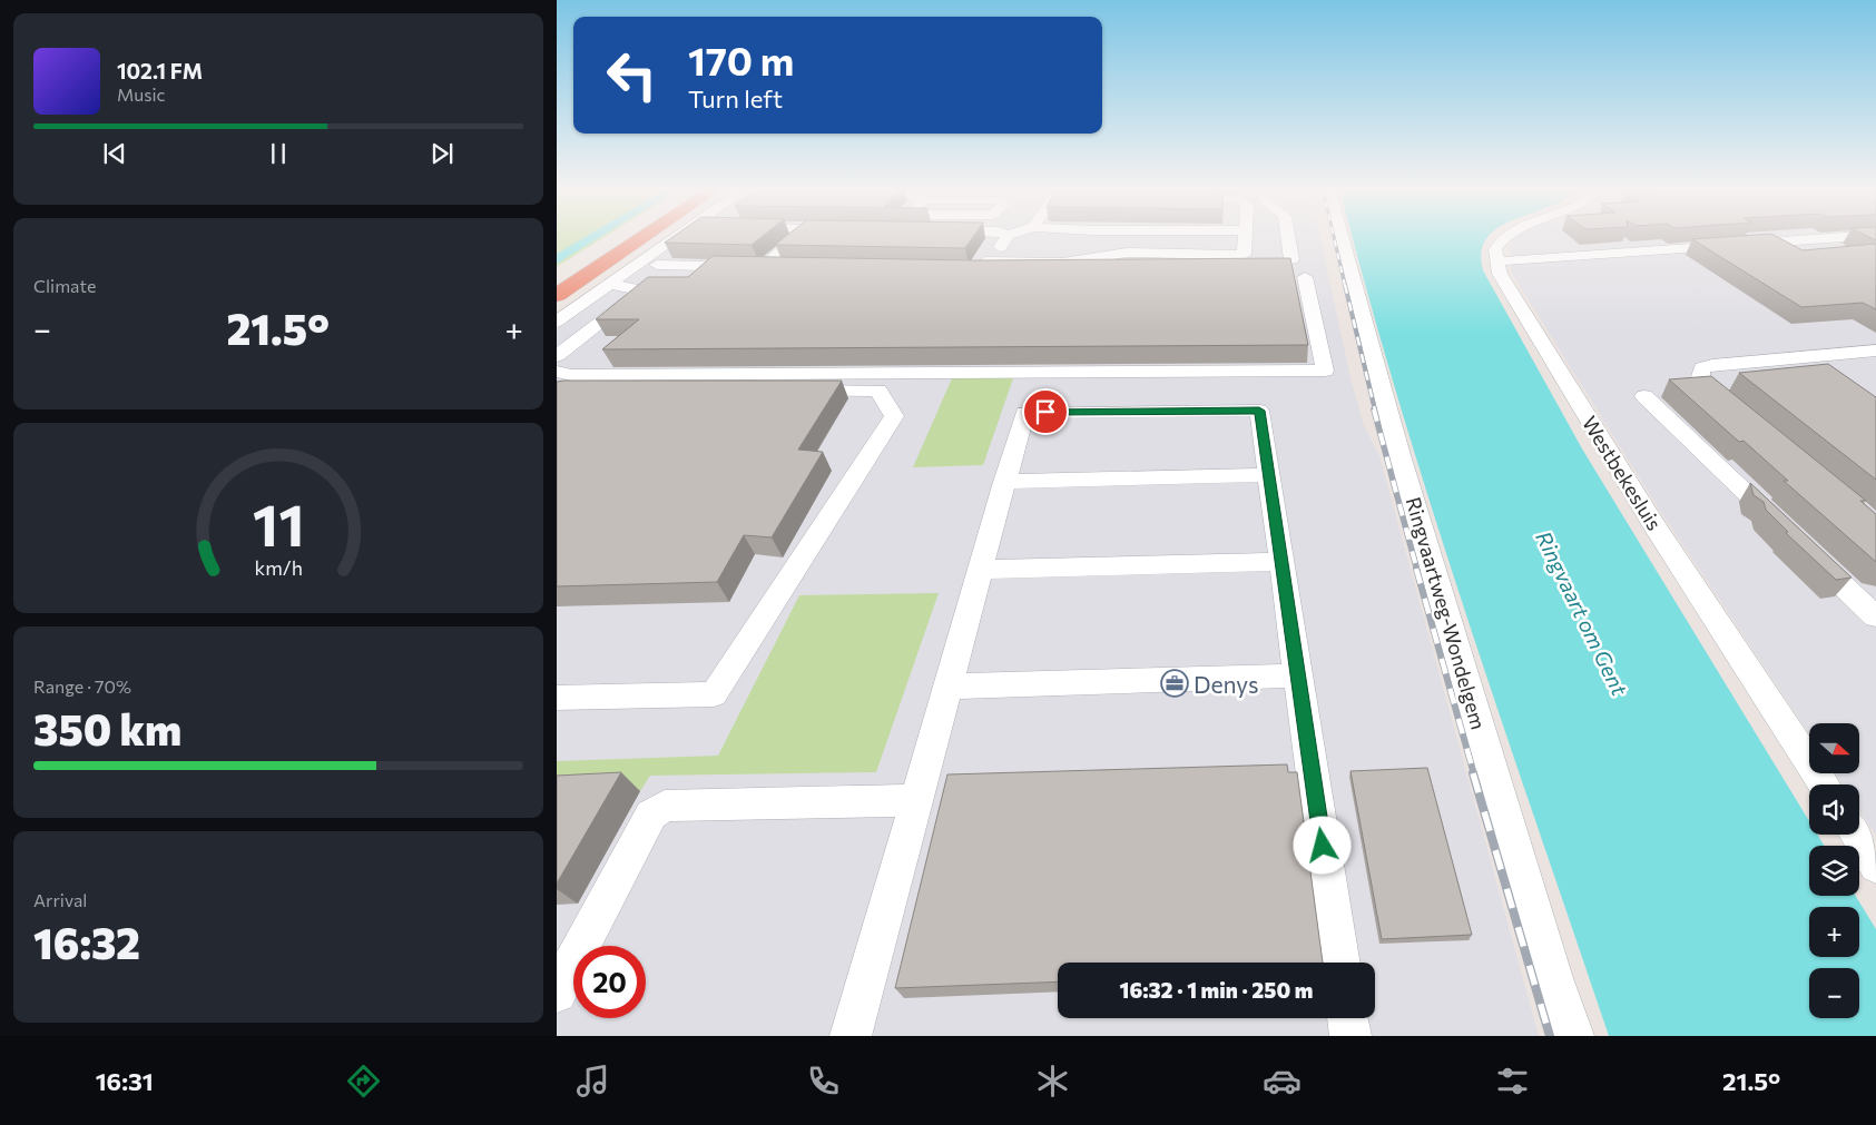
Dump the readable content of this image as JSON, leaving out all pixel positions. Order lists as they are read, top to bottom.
{
  "streets": {
    "street": ["Westbekesluis", "Ringvaartweg-Wondelgem"]
  },
  "water": ["Ringvaart om Gent"],
  "places": {
    "office": ["Denys"]
  },
  "north": "right",
  "page": {
    "turn": ["170 m", "Turn left"],
    "song": ["102.1 FM", "Music"],
    "tile": [
      "Climate",
      ["Range · 70%", "350 km"],
      ["Arrival", "16:32"]
    ],
    "heat": ["−", "21.5°", "+"],
    "map_buttons": ["+", "−"],
    "limit": "20",
    "trip": "16:32 · 1 min · 250 m",
    "tabs": ["16:31", "21.5°"],
    "gauge": ["11", "km/h"]
  }
}
